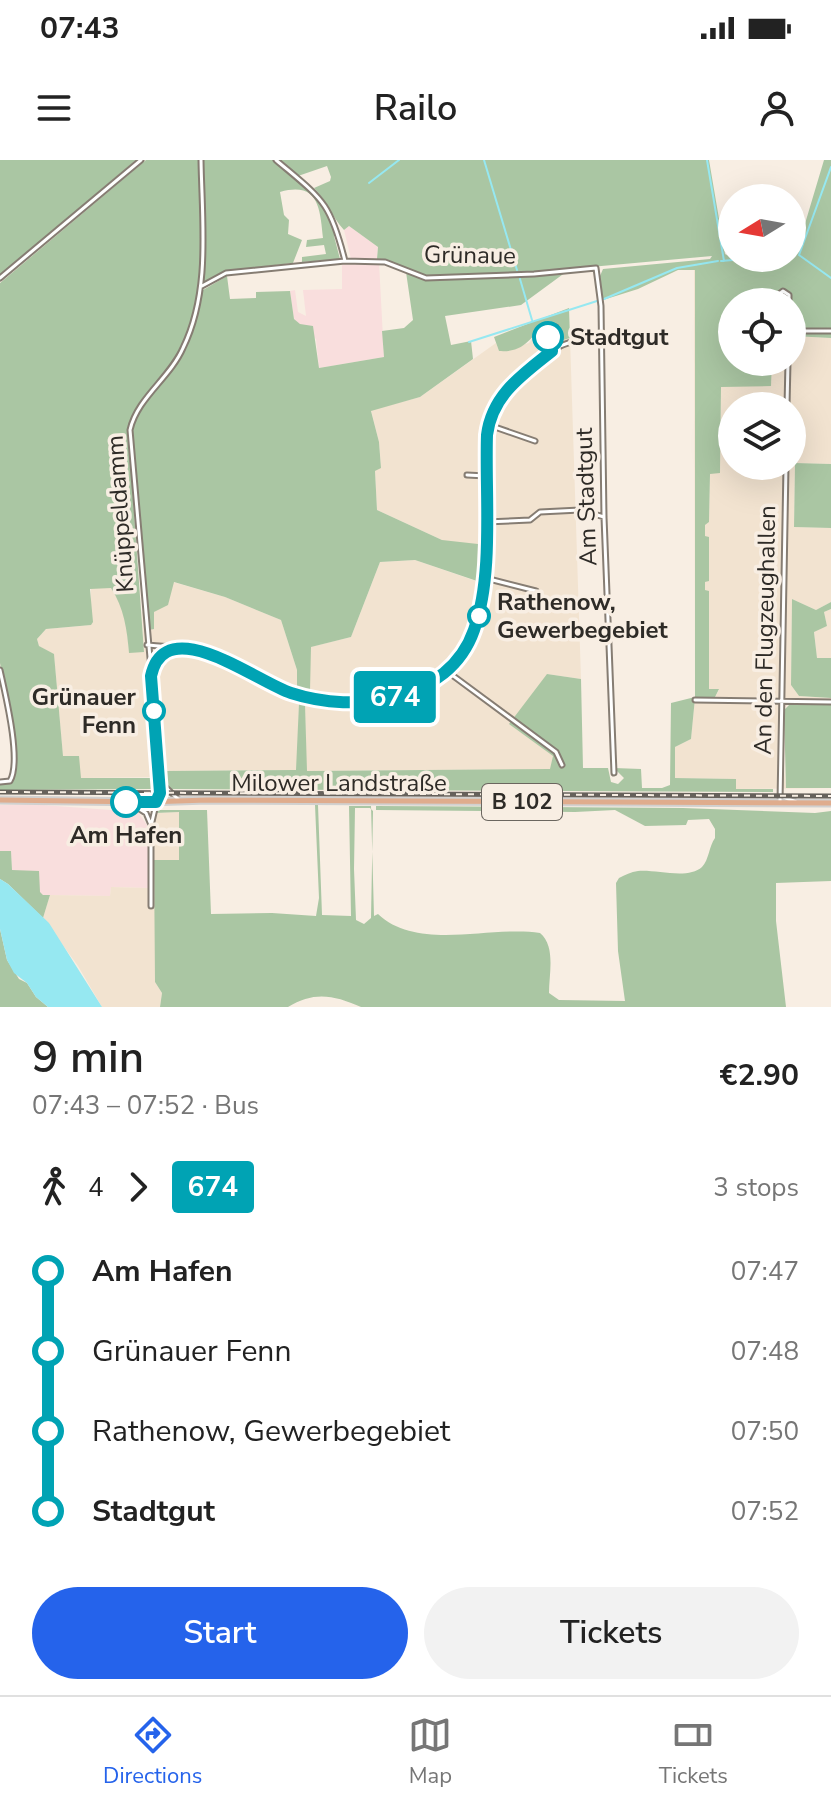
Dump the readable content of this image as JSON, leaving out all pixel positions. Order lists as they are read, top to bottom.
{
  "streets": {
    "main road": ["Milower Landstraße", "B 102"],
    "street": [
      "Grünaue",
      "Am Stadtgut",
      "Knüppeldamm",
      "An den Flugzeughallen"
    ]
  },
  "crossings": [
    ["Grünaue", "Am Stadtgut"],
    ["Grünaue", "Knüppeldamm"],
    ["An den Flugzeughallen", "Milower Landstraße"]
  ],
  "places": [
    "Stadtgut",
    "Rathenow, Gewerbegebiet",
    "Grünauer Fenn",
    "Am Hafen"
  ],
  "lines": ["bus line 674"],
  "north": "left",
  "page": {
    "status": "07:43",
    "header": "Railo",
    "on_map": "674",
    "heading": ["9 min", "07:43 – 07:52 · Bus", "€2.90"],
    "legs": ["4", "674", "3 stops"],
    "list": [
      {
        "name": "Am Hafen",
        "value": "07:47"
      },
      {
        "name": "Grünauer Fenn",
        "value": "07:48"
      },
      {
        "name": "Rathenow, Gewerbegebiet",
        "value": "07:50"
      },
      {
        "name": "Stadtgut",
        "value": "07:52"
      }
    ],
    "buttons": ["Start", "Tickets"],
    "tabs": ["Directions", "Map", "Tickets"]
  }
}
